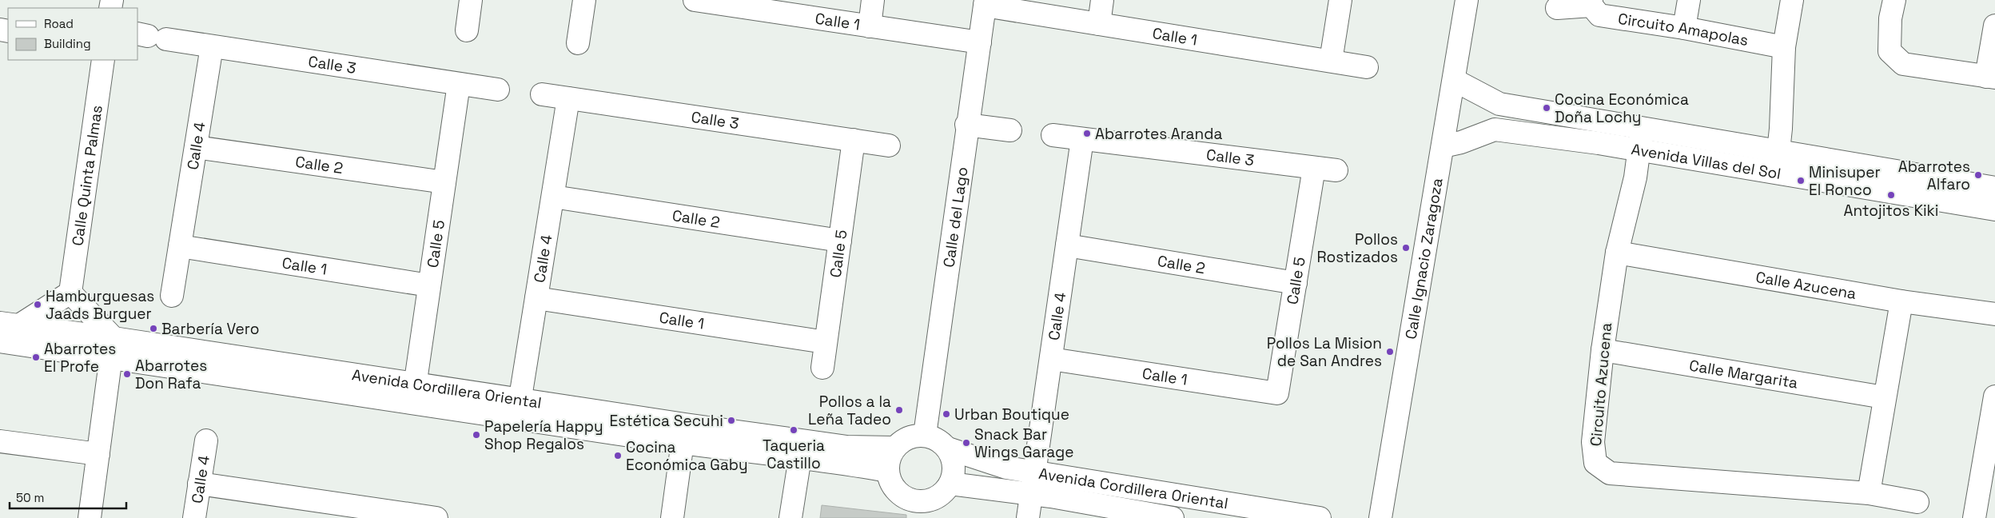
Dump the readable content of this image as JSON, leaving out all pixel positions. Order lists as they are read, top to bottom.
{
  "streets": {
    "street": [
      "Calle 1",
      "Circuito Amapolas",
      "Calle 3",
      "Calle 4",
      "Avenida Villas del Sol",
      "Calle 2",
      "Calle Quinta Palmas",
      "Calle del Lago",
      "Calle 5",
      "Calle Ignacio Zaragoza",
      "Calle Azucena",
      "Calle Margarita",
      "Circuito Azucena",
      "Avenida Cordillera Oriental"
    ]
  },
  "crossings": [
    ["Calle 1", "Calle 4"],
    ["Calle 1", "Calle del Lago"],
    ["Calle 1", "Calle 5"],
    ["Calle 3", "Calle 4"],
    ["Calle 3", "Calle 5"],
    ["Calle 4", "Calle 2"],
    ["Calle 4", "Avenida Cordillera Oriental"],
    ["Avenida Villas del Sol", "Calle Ignacio Zaragoza"],
    ["Avenida Villas del Sol", "Circuito Azucena"],
    ["Calle 2", "Calle 5"],
    ["Calle del Lago", "Avenida Cordillera Oriental"],
    ["Calle 5", "Avenida Cordillera Oriental"],
    ["Calle Azucena", "Circuito Azucena"],
    ["Calle Margarita", "Circuito Azucena"]
  ],
  "places": [
    "Cocina Económica Doña Lochy",
    "Abarrotes Aranda",
    "Abarrotes Alfaro",
    "Minisuper El Ronco",
    "Antojitos Kiki",
    "Pollos Rostizados",
    "Hamburguesas Jaads Burguer",
    "Barbería Vero",
    "Pollos La Mision de San Andres",
    "Abarrotes El Profe",
    "Abarrotes Don Rafa",
    "Pollos a la Leña Tadeo",
    "Urban Boutique",
    "Estética Secuhi",
    "Taqueria Castillo",
    "Papelería Happy Shop Regalos",
    "Snack Bar Wings Garage",
    "Cocina Económica Gaby"
  ],
  "legend": ["Road", "Building"],
  "scale_bar": "50 m"
}
